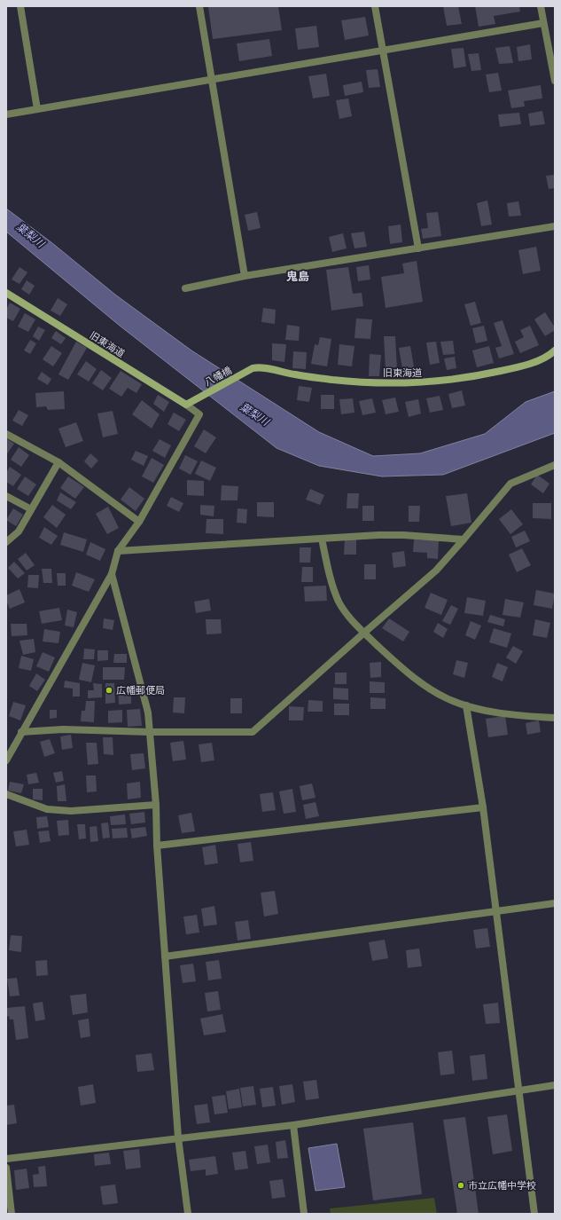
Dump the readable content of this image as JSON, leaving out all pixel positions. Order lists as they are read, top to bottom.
{
  "streets": {
    "main road": ["旧東海道", "八幡橋"]
  },
  "crossings": [
    ["旧東海道", "八幡橋"]
  ],
  "districts": ["鬼島"],
  "water": ["葉梨川"],
  "places": ["広幡郵便局", "市立広幡中学校"]
}
